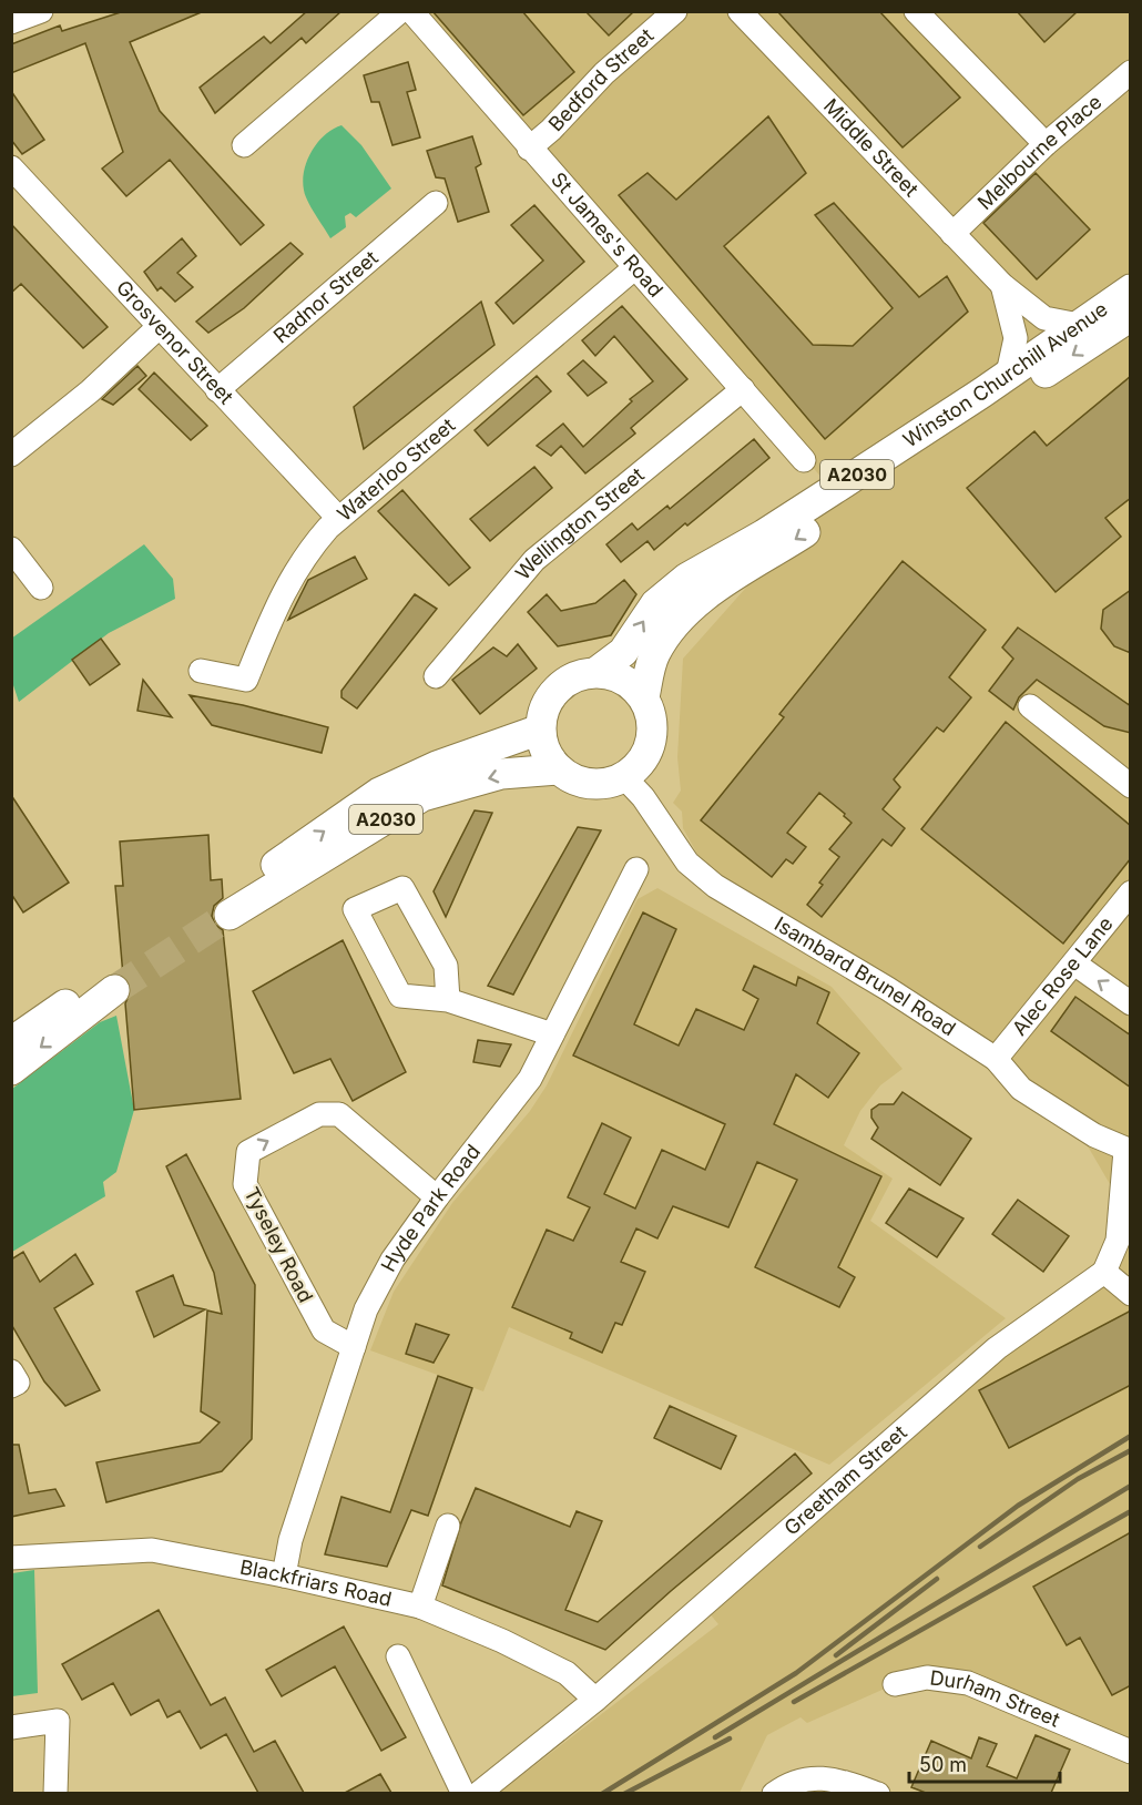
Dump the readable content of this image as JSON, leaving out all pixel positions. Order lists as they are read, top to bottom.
{
  "streets": {
    "main road": ["Winston Churchill Avenue", "A2030"],
    "street": [
      "Bedford Street",
      "Middle Street",
      "Melbourne Place",
      "St James's Road",
      "Radnor Street",
      "Grosvenor Street",
      "Waterloo Street",
      "Wellington Street",
      "Alec Rose Lane",
      "Isambard Brunel Road",
      "Hyde Park Road",
      "Tyseley Road",
      "Greetham Street",
      "Blackfriars Road",
      "Durham Street"
    ]
  },
  "crossings": [
    ["Bedford Street", "St James's Road"],
    ["Middle Street", "Melbourne Place"],
    ["Middle Street", "Winston Churchill Avenue"],
    ["St James's Road", "Waterloo Street"],
    ["St James's Road", "Wellington Street"],
    ["Radnor Street", "Grosvenor Street"],
    ["Grosvenor Street", "Waterloo Street"],
    ["Winston Churchill Avenue", "A2030"],
    ["Winston Churchill Avenue", "Isambard Brunel Road"],
    ["A2030", "Isambard Brunel Road"],
    ["Alec Rose Lane", "Isambard Brunel Road"],
    ["Hyde Park Road", "Tyseley Road"],
    ["Hyde Park Road", "Blackfriars Road"],
    ["Greetham Street", "Blackfriars Road"]
  ],
  "scale_bar": "50 m"
}
